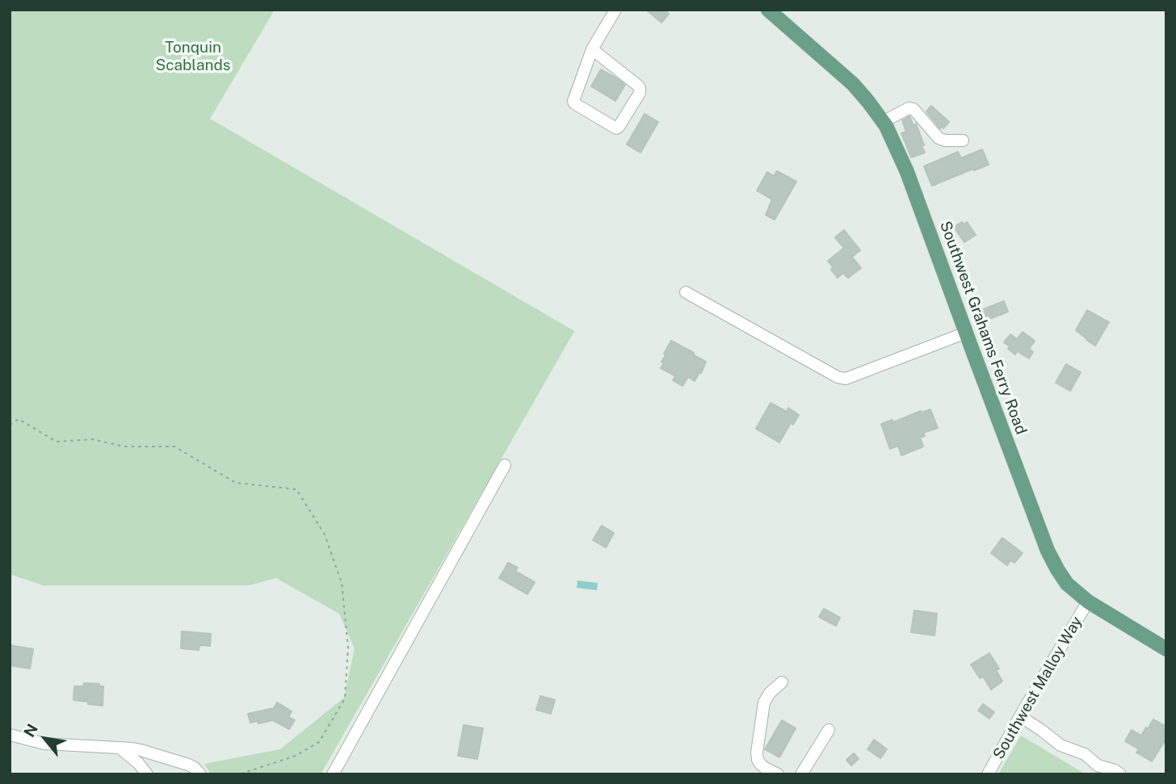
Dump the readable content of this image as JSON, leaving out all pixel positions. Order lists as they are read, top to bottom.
{
  "streets": {
    "main road": ["Southwest Grahams Ferry Road"],
    "street": ["Southwest Malloy Way"]
  },
  "crossings": [
    ["Southwest Grahams Ferry Road", "Southwest Malloy Way"]
  ],
  "parks": ["Tonquin Scablands"],
  "north": "top left"
}
